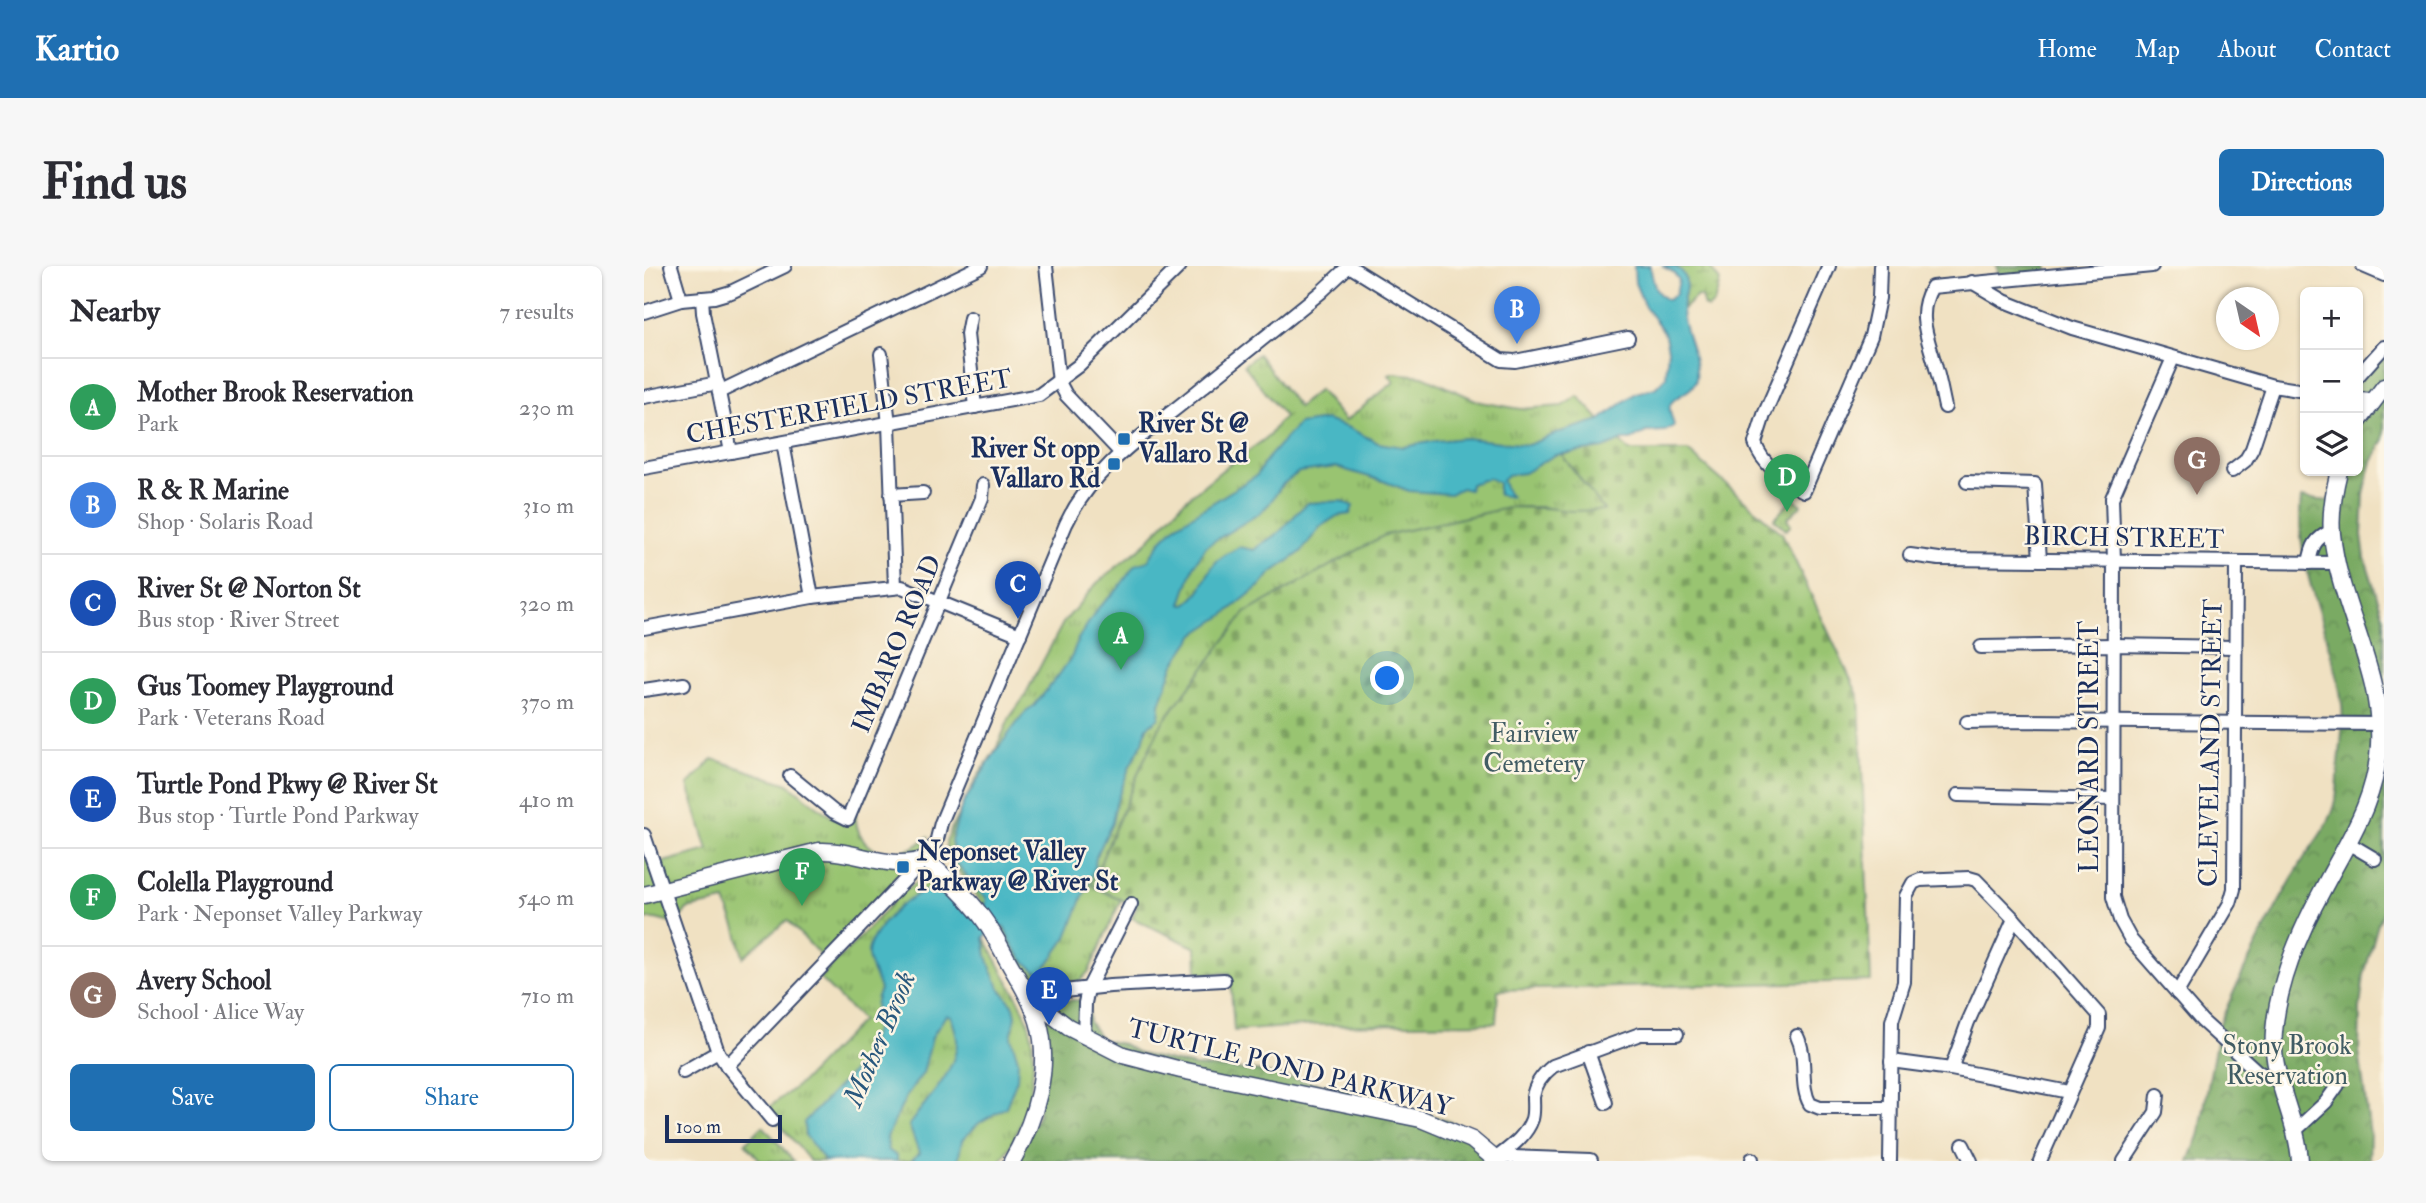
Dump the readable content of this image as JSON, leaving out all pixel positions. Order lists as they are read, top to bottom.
{
  "streets": {
    "main road": ["TURTLE POND PARKWAY"],
    "street": [
      "CHESTERFIELD STREET",
      "BIRCH STREET",
      "IMBARO ROAD",
      "CLEVELAND STREET",
      "LEONARD STREET"
    ]
  },
  "crossings": [
    ["BIRCH STREET", "CLEVELAND STREET"],
    ["BIRCH STREET", "LEONARD STREET"],
    ["CLEVELAND STREET", "LEONARD STREET"]
  ],
  "water": ["Mother Brook"],
  "parks": ["Fairview Cemetery", "Stony Brook Reservation"],
  "places": {
    "transit": ["River St @ Vallaro Rd", "River St opp Vallaro Rd", "Neponset Valley Parkway @ River St"]
  },
  "scale_bar": "100 m",
  "north": "bottom right",
  "page": {
    "header": "Kartio",
    "nav": [
      "Home",
      "Map",
      "About",
      "Contact"
    ],
    "buttons": [
      "Directions",
      ["Save", "Share"]
    ],
    "title": "Find us",
    "heading": ["Nearby", "7 results"],
    "pins": [
      "B",
      "G",
      "D",
      "C",
      "A",
      "F",
      "E"
    ],
    "map_buttons": ["+", "−"],
    "list": [
      {
        "mark": "A",
        "name": "Mother Brook Reservation",
        "note": "Park",
        "value": "230 m"
      },
      {
        "mark": "B",
        "name": "R & R Marine",
        "note": "Shop · Solaris Road",
        "value": "310 m"
      },
      {
        "mark": "C",
        "name": "River St @ Norton St",
        "note": "Bus stop · River Street",
        "value": "320 m"
      },
      {
        "mark": "D",
        "name": "Gus Toomey Playground",
        "note": "Park · Veterans Road",
        "value": "370 m"
      },
      {
        "mark": "E",
        "name": "Turtle Pond Pkwy @ River St",
        "note": "Bus stop · Turtle Pond Parkway",
        "value": "410 m"
      },
      {
        "mark": "F",
        "name": "Colella Playground",
        "note": "Park · Neponset Valley Parkway",
        "value": "540 m"
      },
      {
        "mark": "G",
        "name": "Avery School",
        "note": "School · Alice Way",
        "value": "710 m"
      }
    ],
    "scale": "100 m"
  }
}
